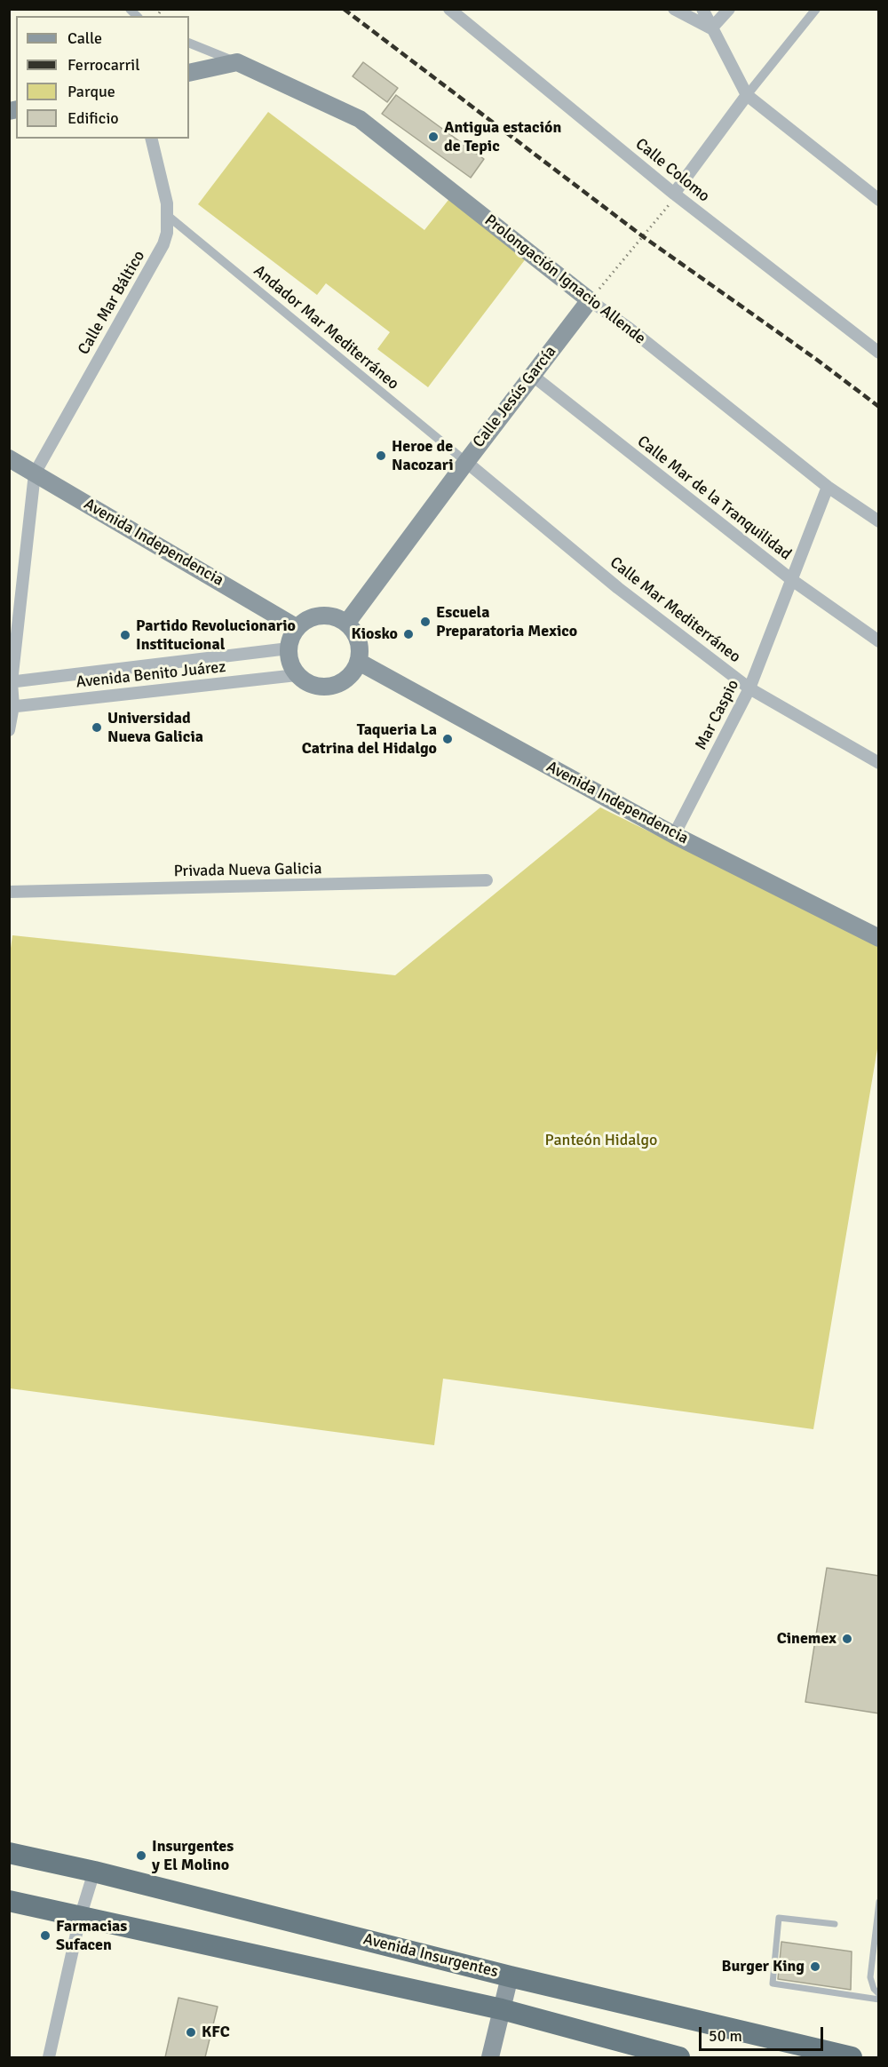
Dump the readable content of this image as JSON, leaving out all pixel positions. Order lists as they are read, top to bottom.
{
  "streets": {
    "highway": ["Avenida Insurgentes"],
    "main road": ["Prolongación Ignacio Allende", "Calle Jesús García", "Avenida Independencia"],
    "street": [
      "Calle Colomo",
      "Calle Mar Báltico",
      "Andador Mar Mediterráneo",
      "Calle Mar de la Tranquilidad",
      "Calle Mar Mediterráneo",
      "Avenida Benito Juárez",
      "Mar Caspio",
      "Privada Nueva Galicia"
    ]
  },
  "crossings": [
    ["Prolongación Ignacio Allende", "Calle Jesús García"],
    ["Prolongación Ignacio Allende", "Mar Caspio"],
    ["Calle Mar Báltico", "Andador Mar Mediterráneo"],
    ["Calle Mar Báltico", "Avenida Independencia"],
    ["Andador Mar Mediterráneo", "Calle Jesús García"],
    ["Andador Mar Mediterráneo", "Calle Mar Mediterráneo"],
    ["Calle Jesús García", "Calle Mar de la Tranquilidad"],
    ["Calle Jesús García", "Avenida Independencia"],
    ["Calle Jesús García", "Calle Mar Mediterráneo"],
    ["Calle Jesús García", "Avenida Benito Juárez"],
    ["Calle Mar de la Tranquilidad", "Mar Caspio"],
    ["Avenida Independencia", "Avenida Benito Juárez"],
    ["Avenida Independencia", "Mar Caspio"],
    ["Calle Mar Mediterráneo", "Mar Caspio"]
  ],
  "parks": ["Panteón Hidalgo"],
  "places": [
    "Antigua estación de Tepic",
    "Heroe de Nacozari",
    "Escuela Preparatoria Mexico",
    "Kiosko",
    "Partido Revolucionario Institucional",
    "Universidad Nueva Galicia",
    "Taqueria La Catrina del Hidalgo",
    "Cinemex",
    "Insurgentes y El Molino",
    "Farmacias Sufacen",
    "Burger King",
    "KFC"
  ],
  "legend": [
    "Calle",
    "Ferrocarril",
    "Parque",
    "Edificio"
  ],
  "scale_bar": "50 m"
}
